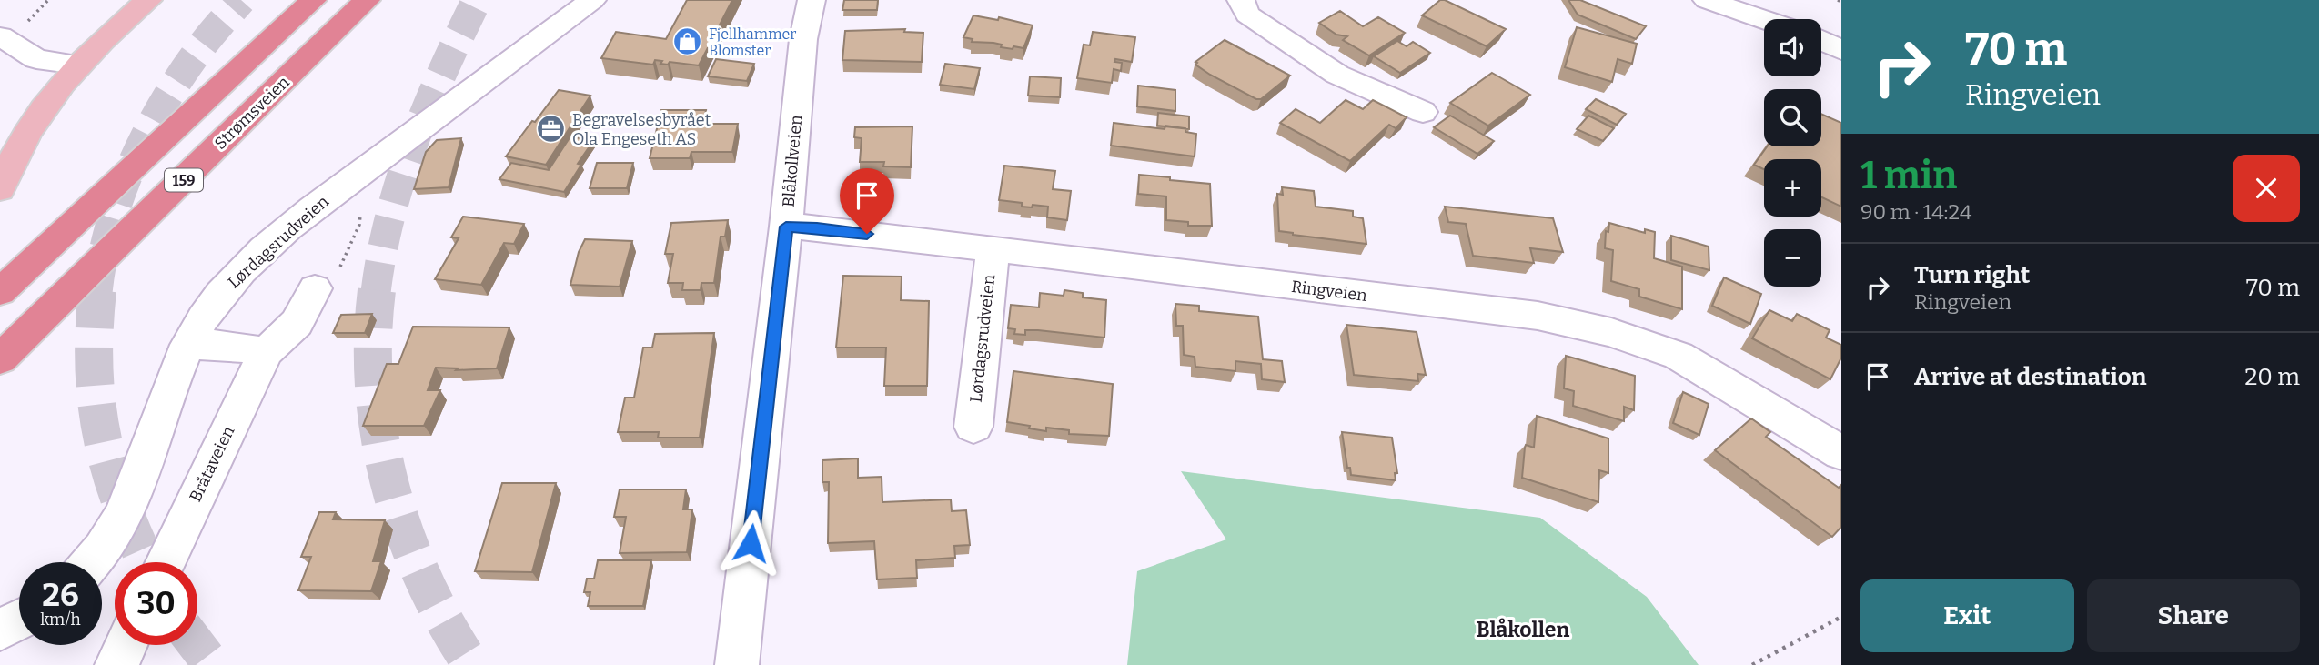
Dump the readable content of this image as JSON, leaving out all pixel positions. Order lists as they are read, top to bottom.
{
  "streets": {
    "highway": ["Strømsveien", "159"],
    "street": [
      "Blåkollveien",
      "Lørdagsrudveien",
      "Ringveien",
      "Bråtaveien"
    ]
  },
  "crossings": [
    ["Blåkollveien", "Ringveien"],
    ["Lørdagsrudveien", "Ringveien"]
  ],
  "districts": ["Blåkollen"],
  "places": {
    "shop": ["Fjellhammer Blomster"],
    "office": ["Begravelsesbyrået Ola Engeseth AS"]
  },
  "page": {
    "turn": ["70 m", "Ringveien"],
    "map_buttons": ["+", "−"],
    "heading": ["1 min", "90 m · 14:24"],
    "list": [
      {
        "name": "Turn right",
        "note": "Ringveien",
        "value": "70 m"
      },
      {
        "name": "Arrive at destination",
        "value": "20 m"
      }
    ],
    "speed": "26 km/h",
    "limit": "30",
    "buttons": ["Exit", "Share"]
  }
}
